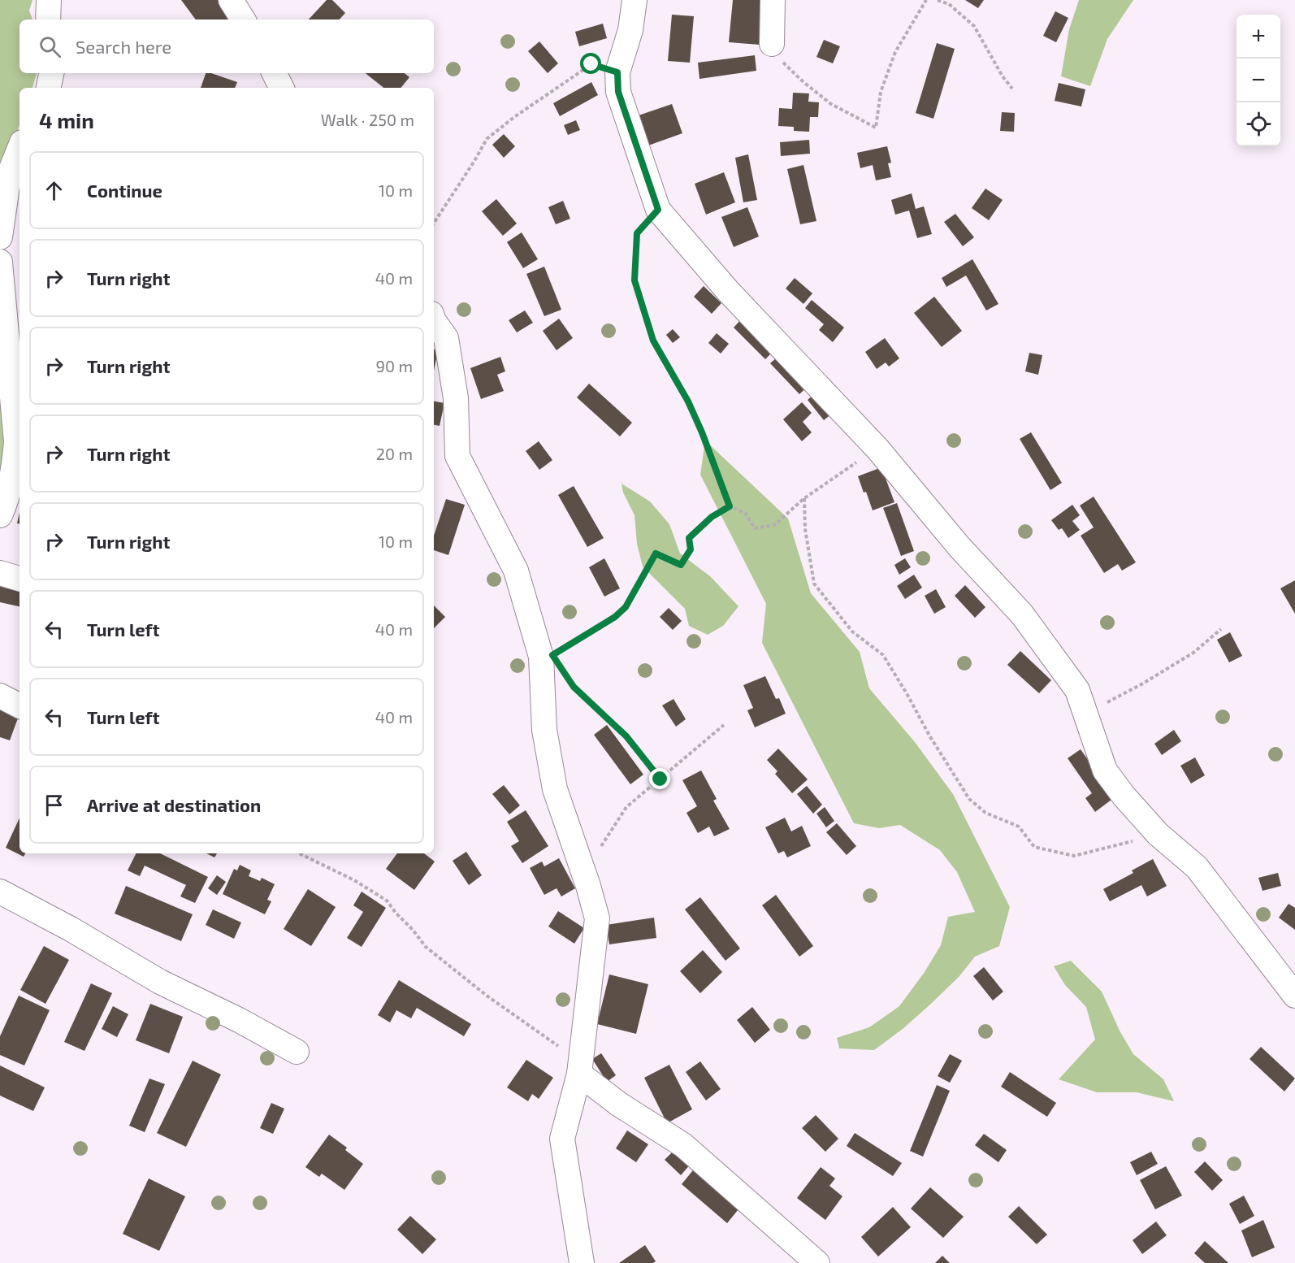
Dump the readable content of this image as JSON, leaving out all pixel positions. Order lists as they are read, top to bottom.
{
  "page": {
    "map_buttons": ["+", "−"],
    "search": "Search here",
    "heading": ["4 min", "Walk · 250 m"],
    "list": [
      ["Continue", "10 m"],
      ["Turn right", "40 m"],
      ["Turn right", "90 m"],
      ["Turn right", "20 m"],
      ["Turn right", "10 m"],
      ["Turn left", "40 m"],
      ["Turn left", "40 m"],
      "Arrive at destination"
    ]
  }
}
